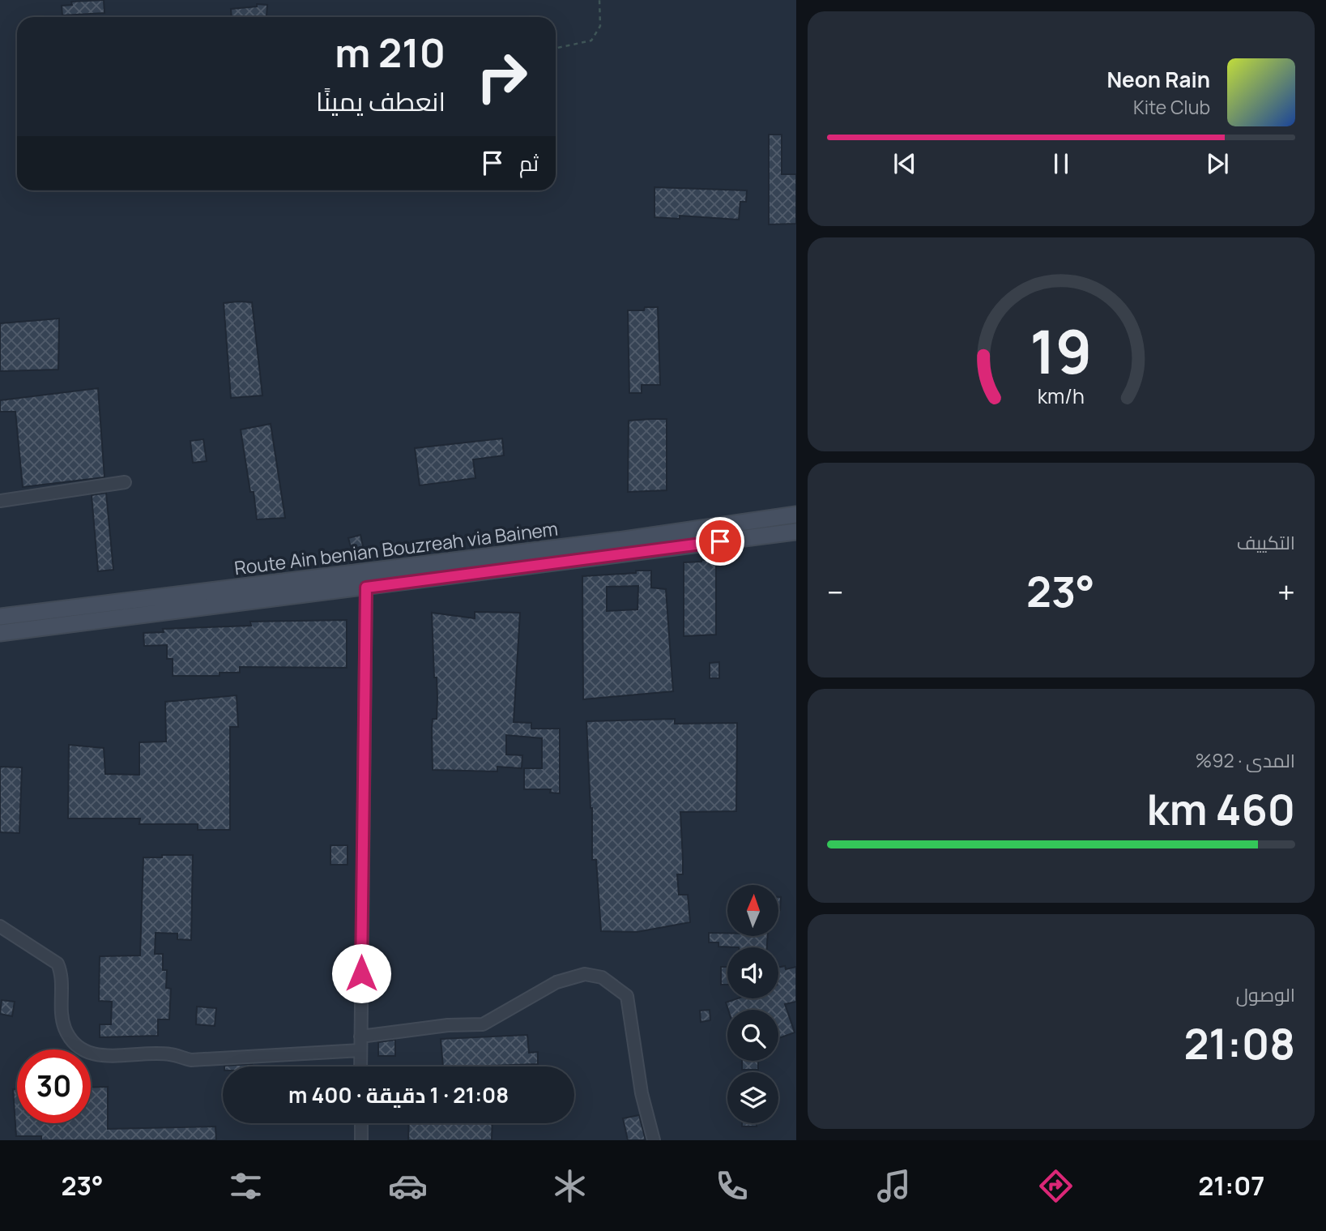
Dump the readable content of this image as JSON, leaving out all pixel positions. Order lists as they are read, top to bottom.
{
  "streets": {
    "main road": ["Route Ain benian Bouzreah via Bainem"]
  },
  "north": "top",
  "page": {
    "turn": ["210 m", "انعطف يمينًا"],
    "song": ["Neon Rain", "Kite Club"],
    "then": "ثم",
    "tile": [
      "التكييف",
      ["المدى · 92%", "460 km"],
      ["الوصول", "21:08"]
    ],
    "heat": ["−", "23°", "+"],
    "limit": "30",
    "trip": "21:08 · 1 دقيقة · 400 m",
    "tabs": ["21:07", "23°"],
    "gauge": ["19", "km/h"]
  }
}
